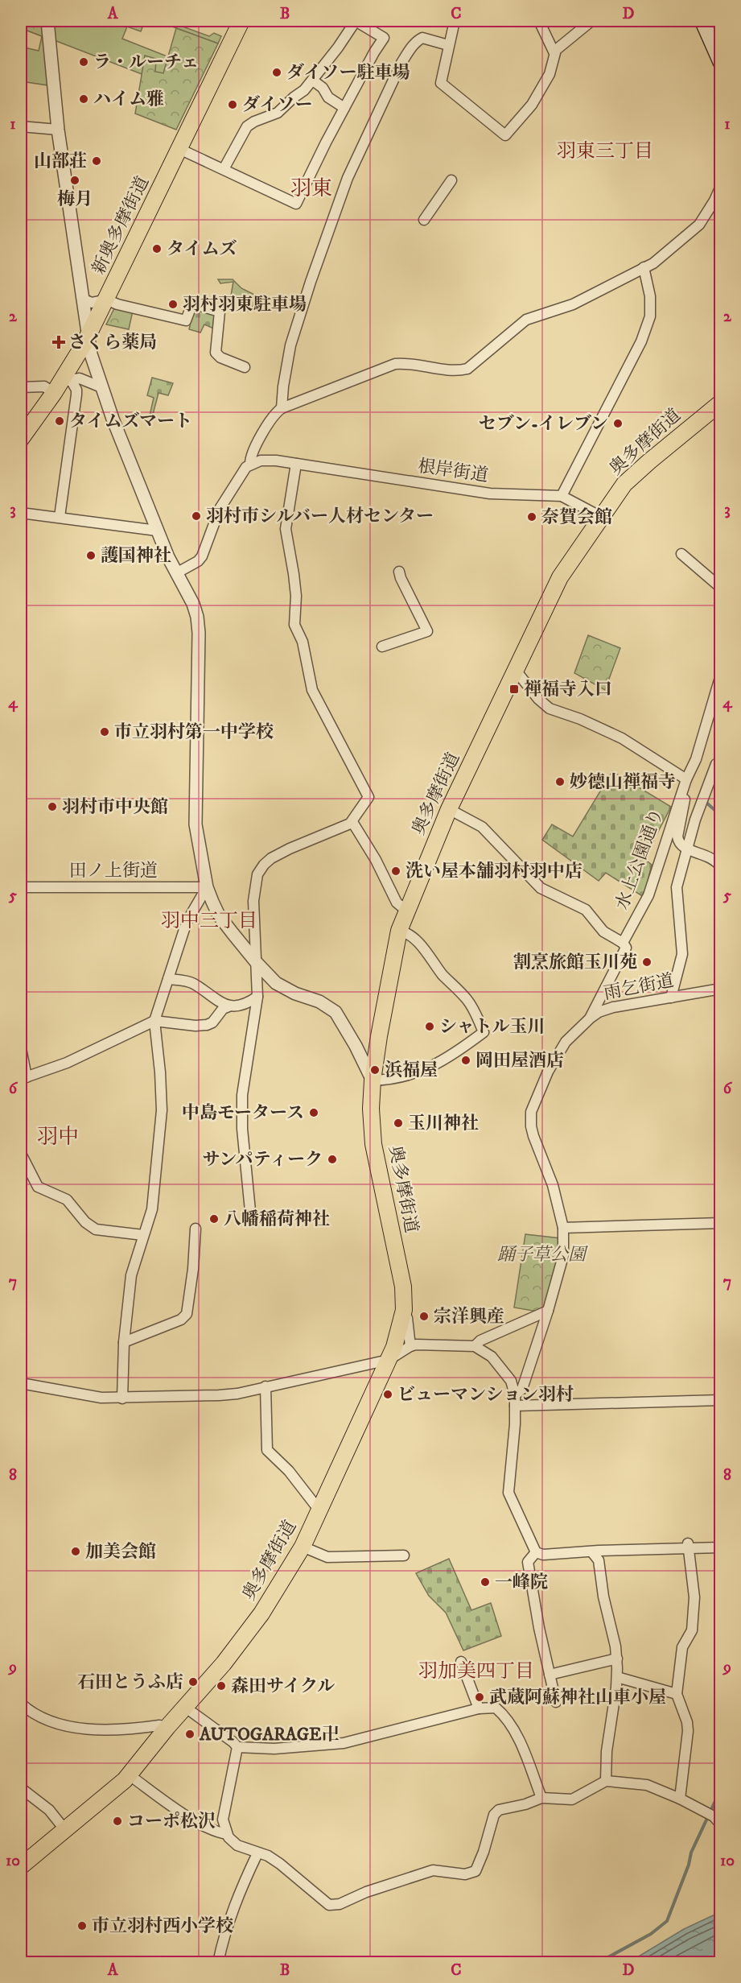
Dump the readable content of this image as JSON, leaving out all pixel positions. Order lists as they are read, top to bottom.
{
  "streets": {
    "main road": ["新奥多摩街道", "奥多摩街道"],
    "street": [
      "根岸街道",
      "水上公園通り",
      "田ノ上街道",
      "雨乞街道"
    ]
  },
  "crossings": [
    ["奥多摩街道", "根岸街道"],
    ["水上公園通り", "雨乞街道"]
  ],
  "districts": [
    "羽東三丁目",
    "羽東",
    "羽中三丁目",
    "羽中",
    "羽加美四丁目"
  ],
  "parks": ["踊子草公園"],
  "places": {
    "other": [
      "ラ・ルーチェ",
      "ダイソー駐車場",
      "ハイム雅",
      "ダイソー",
      "山部荘",
      "梅月",
      "タイムズ",
      "羽村羽東駐車場",
      "タイムズマート",
      "セブン-イレブン",
      "羽村市シルバー人材センター",
      "奈賀会館",
      "護国神社",
      "市立羽村第一中学校",
      "妙德山禅福寺",
      "羽村市中央館",
      "洗い屋本舗羽村羽中店",
      "割烹旅館玉川苑",
      "シャトル玉川",
      "岡田屋酒店",
      "浜福屋",
      "中島モータース",
      "玉川神社",
      "サンパティーク",
      "八幡稲荷神社",
      "宗洋興産",
      "ビューマンション羽村",
      "加美会館",
      "一峰院",
      "石田とうふ店",
      "森田サイクル",
      "武蔵阿蘇神社山車小屋",
      "AUTOGARAGE卍",
      "コーポ松沢",
      "市立羽村西小学校"
    ],
    "health": ["さくら薬局"],
    "transit": ["禅福寺入口"]
  },
  "grid": {
    "columns": [
      "A",
      "B",
      "C",
      "D"
    ],
    "rows": [
      "1",
      "2",
      "3",
      "4",
      "5",
      "6",
      "7",
      "8",
      "9",
      "10"
    ]
  }
}
